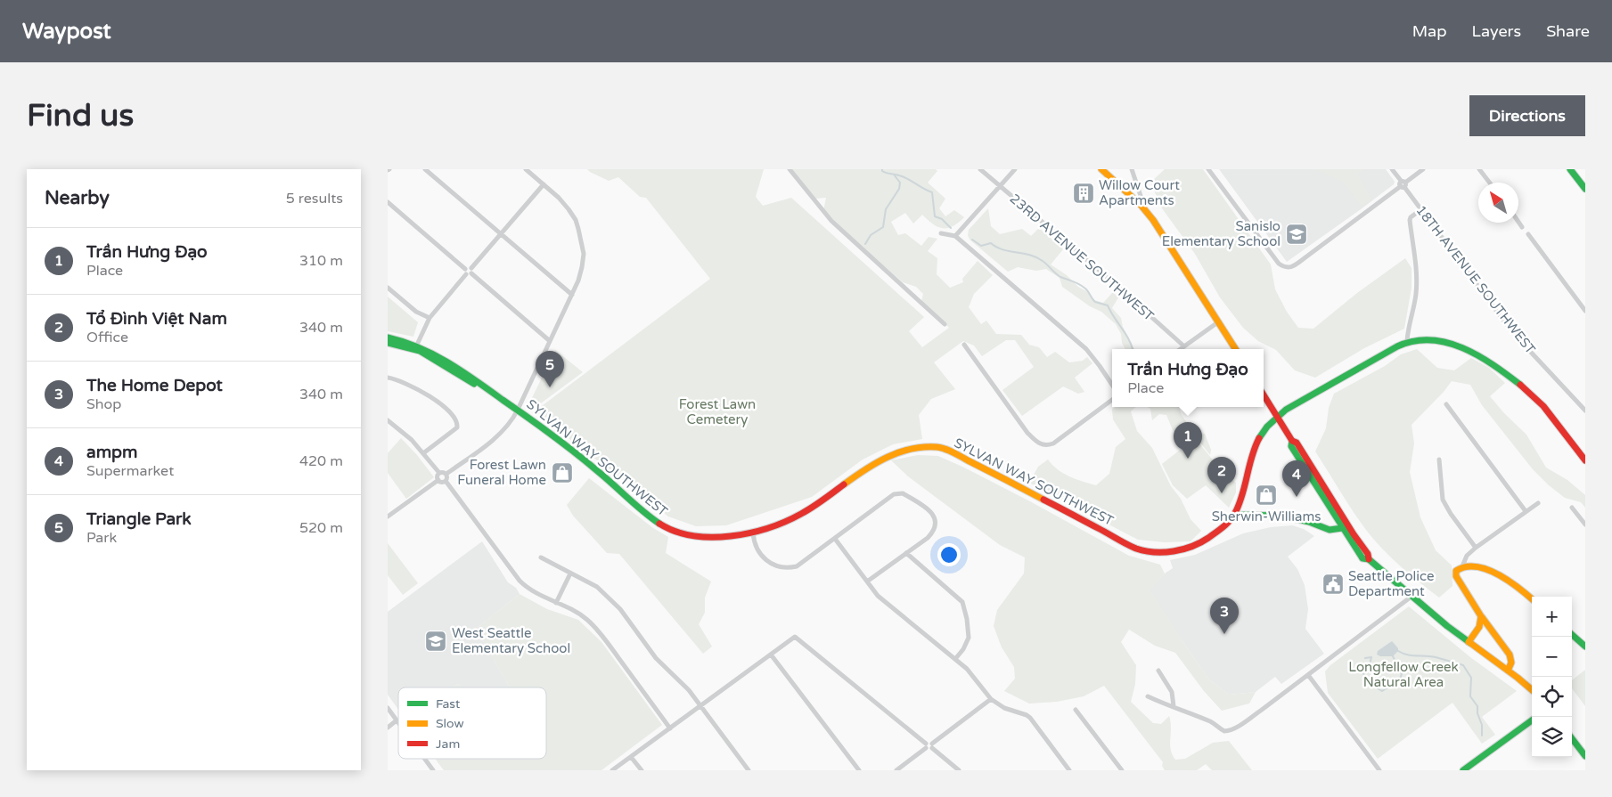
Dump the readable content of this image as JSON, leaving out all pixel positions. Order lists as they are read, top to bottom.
{
  "streets": {
    "street": ["23RD AVENUE SOUTHWEST", "18TH AVENUE SOUTHWEST", "SYLVAN WAY SOUTHWEST"]
  },
  "parks": ["Forest Lawn Cemetery", "Longfellow Creek Natural Area"],
  "places": {
    "building": ["Willow Court Apartments"],
    "school or university": ["Sanislo Elementary School", "West Seattle Elementary School"],
    "shop": ["Forest Lawn Funeral Home", "Sherwin-Williams"],
    "public building": ["Seattle Police Department"]
  },
  "legend": ["Fast", "Slow", "Jam"],
  "north": "top left",
  "page": {
    "header": "Waypost",
    "nav": ["Map", "Layers", "Share"],
    "buttons": "Directions",
    "title": "Find us",
    "heading": ["Nearby", "5 results"],
    "list": [
      {
        "mark": "1",
        "name": "Trần Hưng Đạo",
        "note": "Place",
        "value": "310 m"
      },
      {
        "mark": "2",
        "name": "Tổ Đình Việt Nam",
        "note": "Office",
        "value": "340 m"
      },
      {
        "mark": "3",
        "name": "The Home Depot",
        "note": "Shop",
        "value": "340 m"
      },
      {
        "mark": "4",
        "name": "ampm",
        "note": "Supermarket",
        "value": "420 m"
      },
      {
        "mark": "5",
        "name": "Triangle Park",
        "note": "Park",
        "value": "520 m"
      }
    ],
    "popup": ["Trần Hưng Đạo", "Place"],
    "pins": [
      "5",
      "1",
      "2",
      "4",
      "3"
    ],
    "map_buttons": ["+", "−"]
  }
}
